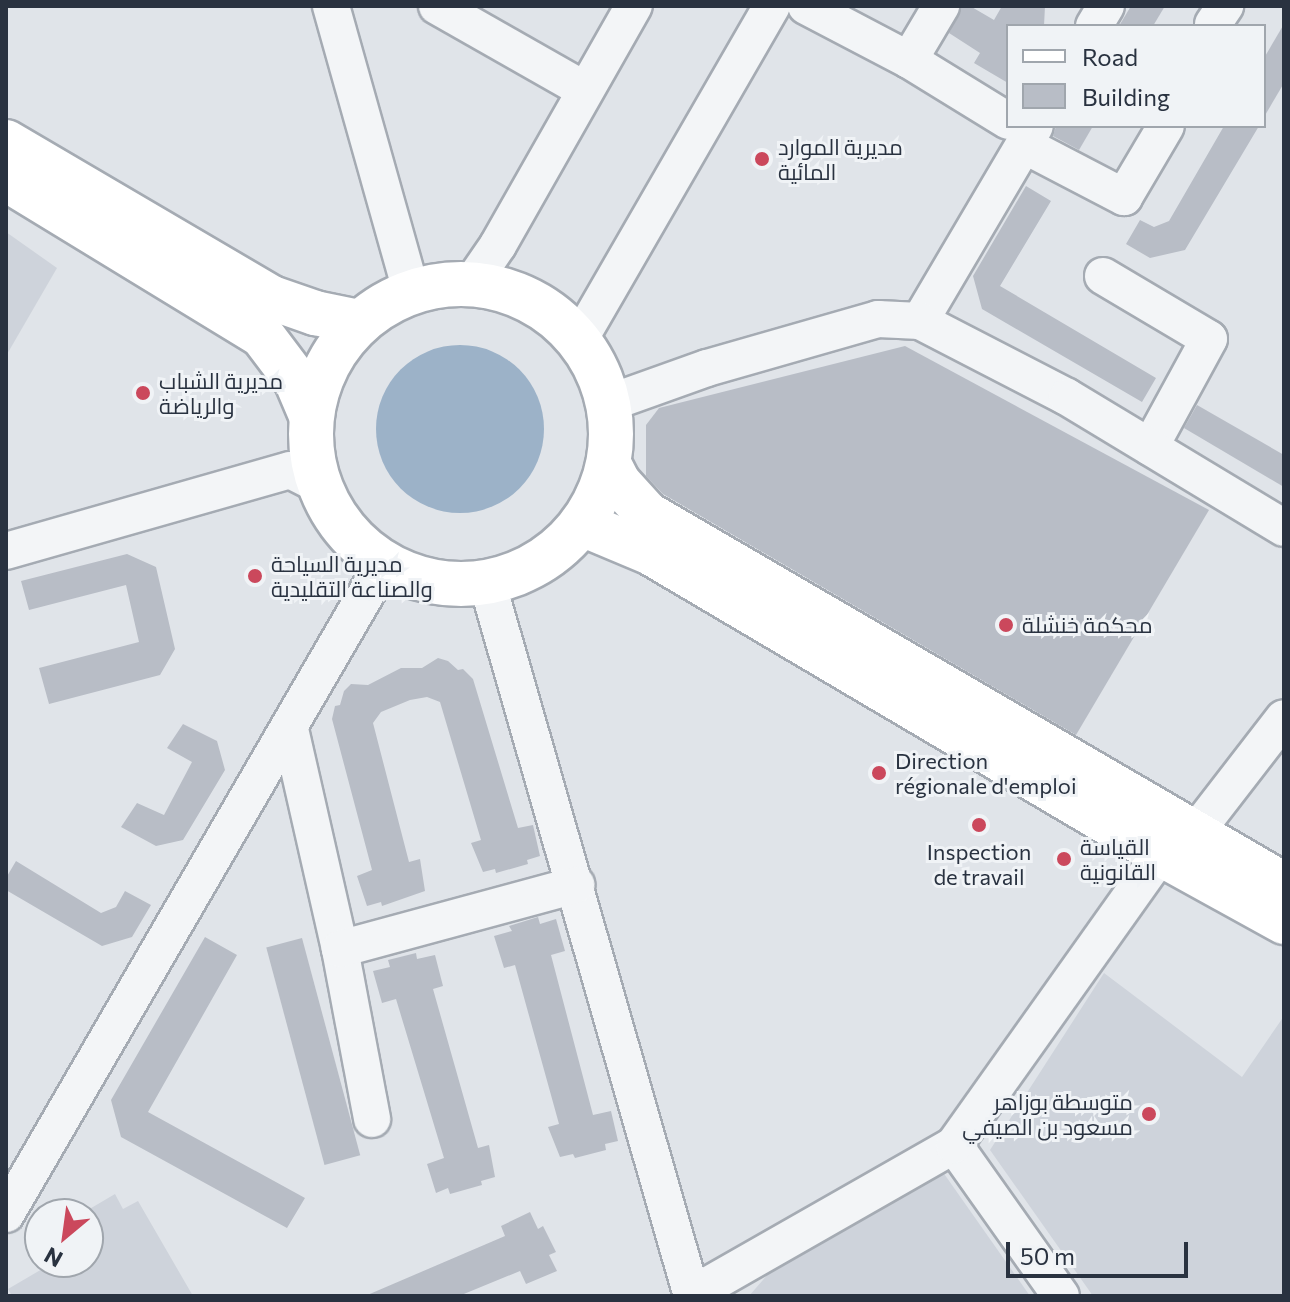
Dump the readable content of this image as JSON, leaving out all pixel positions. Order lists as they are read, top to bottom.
{
  "places": [
    "مديرية الموارد المائية",
    "مديرية الشباب والرياضة",
    "مديرية السياحة والصناعة التقليدية",
    "محكمة خنشلة",
    "Direction régionale d'emploi",
    "Inspection de travail",
    "القياسة القانونية",
    "متوسطة بوزاهر مسعود بن الصيفي"
  ],
  "legend": ["Road", "Building"],
  "scale_bar": "50 m",
  "north": "bottom left"
}
